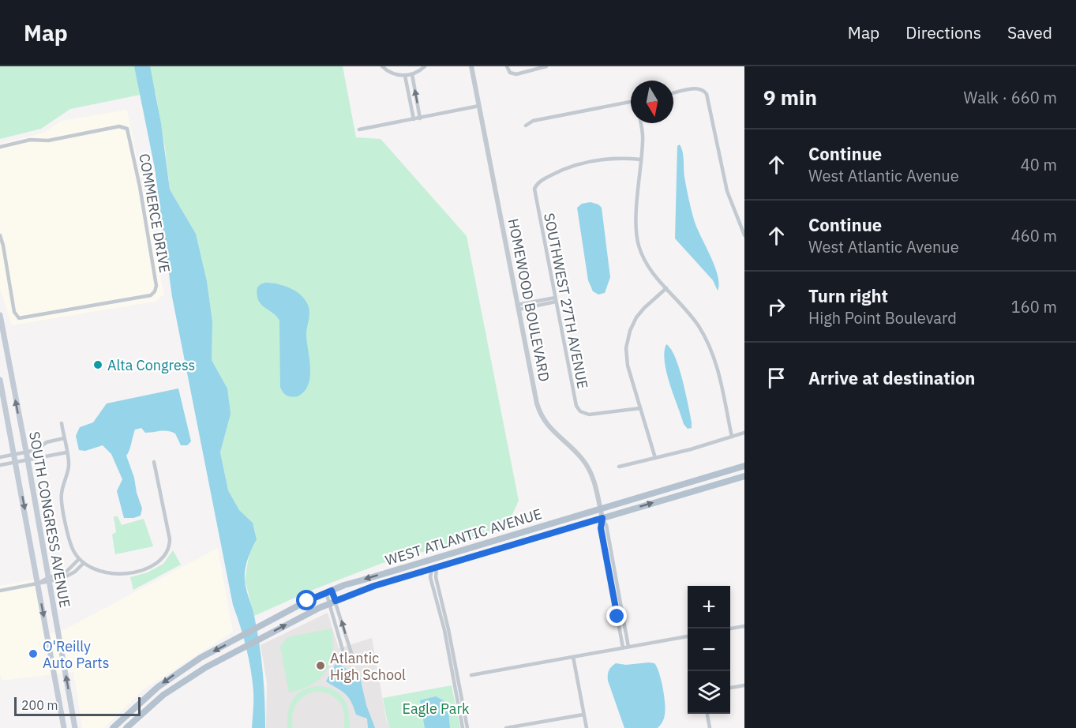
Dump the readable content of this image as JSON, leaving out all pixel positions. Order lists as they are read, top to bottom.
{
  "streets": {
    "main road": ["SOUTH CONGRESS AVENUE", "WEST ATLANTIC AVENUE"],
    "street": ["COMMERCE DRIVE", "HOMEWOOD BOULEVARD", "SOUTHWEST 27TH AVENUE"]
  },
  "crossings": [
    ["HOMEWOOD BOULEVARD", "WEST ATLANTIC AVENUE"]
  ],
  "parks": ["Eagle Park"],
  "places": ["Alta Congress", "O'Reilly Auto Parts", "Atlantic High School"],
  "scale_bar": "200 m",
  "north": "bottom",
  "page": {
    "header": "Map",
    "nav": ["Map", "Directions", "Saved"],
    "heading": ["9 min", "Walk · 660 m"],
    "list": [
      ["Continue", "West Atlantic Avenue", "40 m"],
      ["Continue", "West Atlantic Avenue", "460 m"],
      ["Turn right", "High Point Boulevard", "160 m"],
      "Arrive at destination"
    ],
    "map_buttons": ["+", "−"],
    "scale": "200 m"
  }
}
